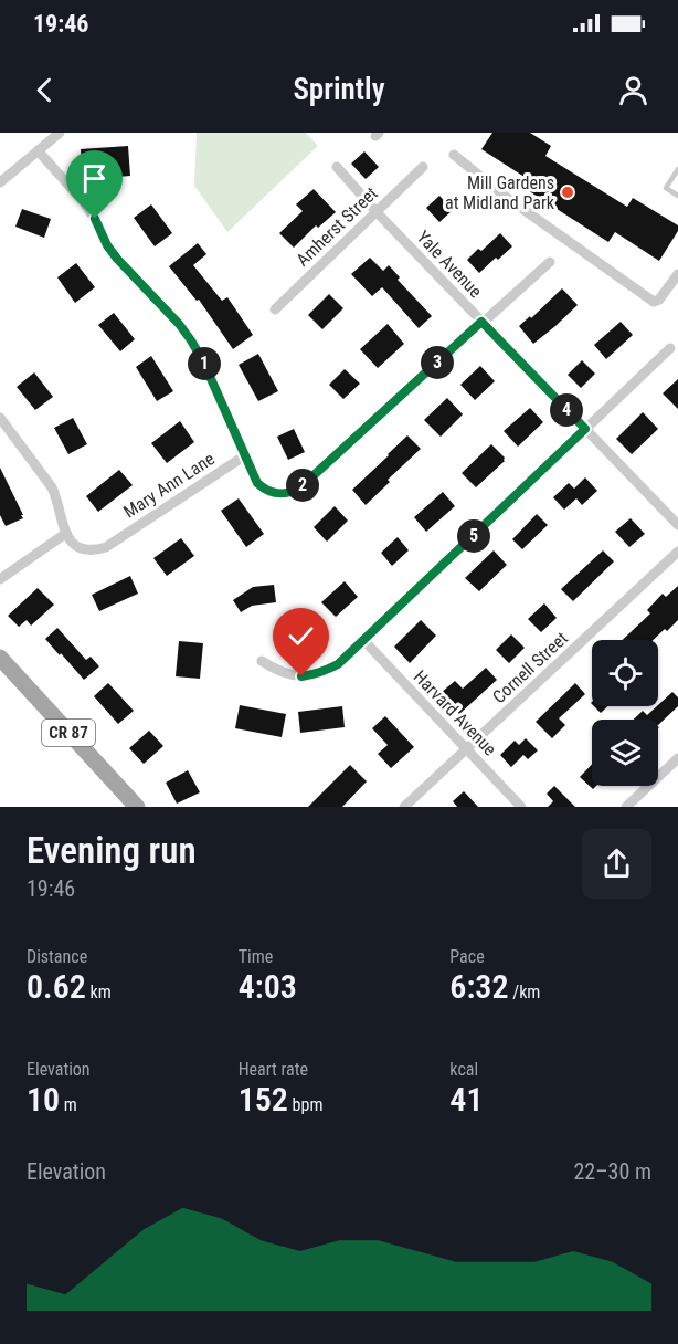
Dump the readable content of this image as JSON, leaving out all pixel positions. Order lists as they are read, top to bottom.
{
  "streets": {
    "main road": ["CR 87"],
    "street": [
      "Amherst Street",
      "Yale Avenue",
      "Mary Ann Lane",
      "Cornell Street",
      "Harvard Avenue"
    ]
  },
  "crossings": [
    ["Amherst Street", "Yale Avenue"],
    ["Cornell Street", "Harvard Avenue"]
  ],
  "places": ["Mill Gardens at Midland Park"],
  "page": {
    "status": "19:46",
    "header": "Sprintly",
    "pins": [
      "3",
      "1",
      "4",
      "2",
      "5"
    ],
    "heading": ["Evening run", "19:46"],
    "stats": [
      ["Distance", "0.62 km"],
      ["Time", "4:03"],
      ["Pace", "6:32 /km"],
      ["Elevation", "10 m"],
      ["Heart rate", "152 bpm"],
      ["kcal", "41"]
    ],
    "chart": ["Elevation", "22–30 m"]
  }
}
